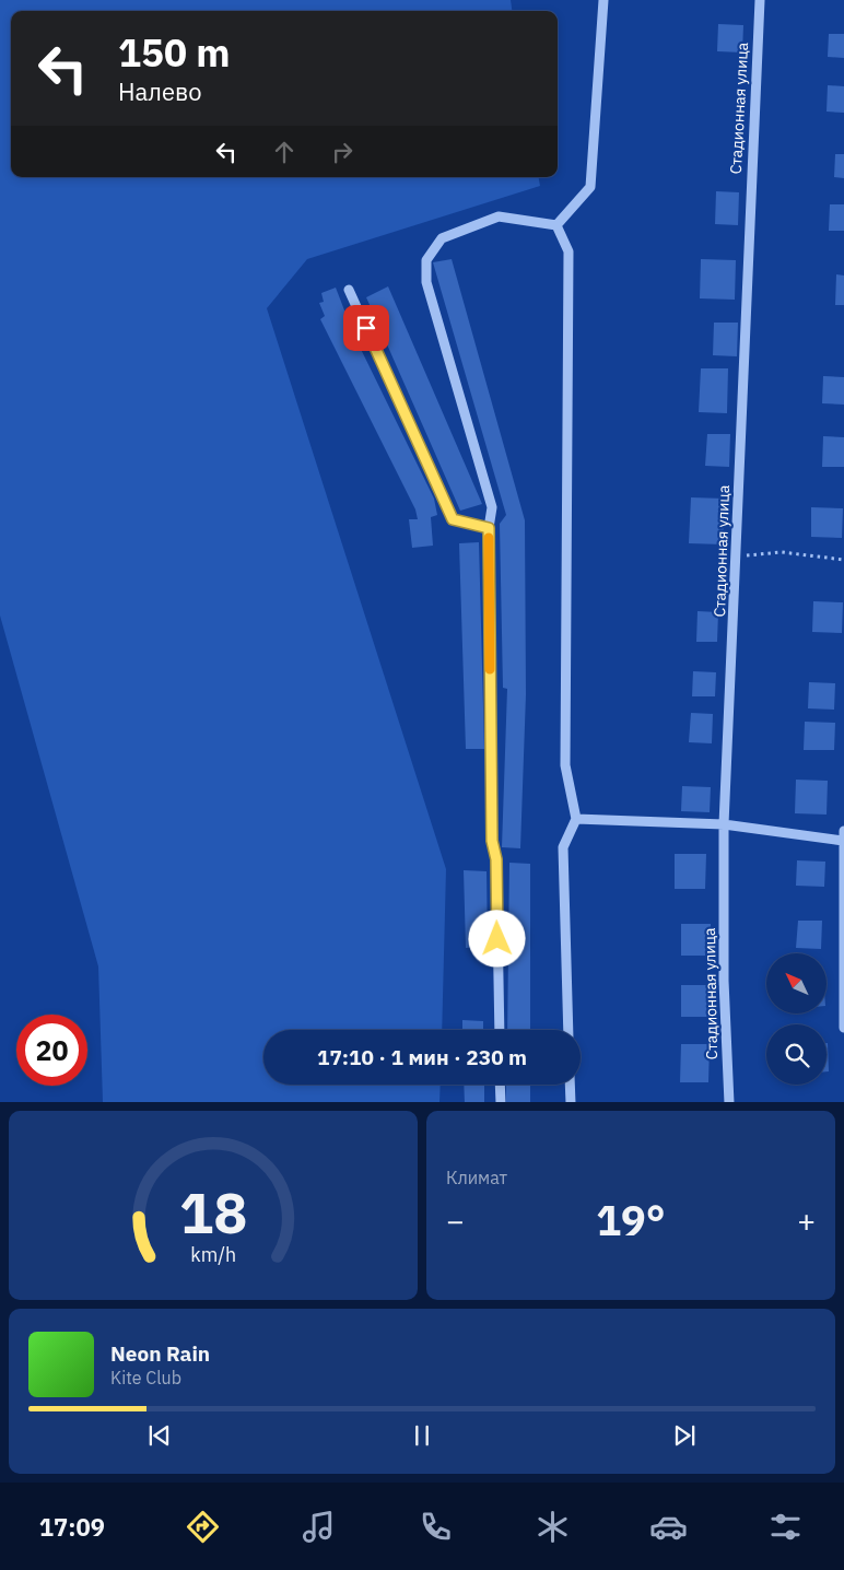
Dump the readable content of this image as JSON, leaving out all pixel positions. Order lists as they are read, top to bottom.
{
  "streets": {
    "street": ["Стадионная улица"]
  },
  "north": "top left",
  "page": {
    "turn": ["150 m", "Налево"],
    "limit": "20",
    "trip": "17:10 · 1 мин · 230 m",
    "tile": "Климат",
    "heat": ["−", "19°", "+"],
    "song": ["Neon Rain", "Kite Club"],
    "tabs": "17:09",
    "gauge": ["18", "km/h"]
  }
}
